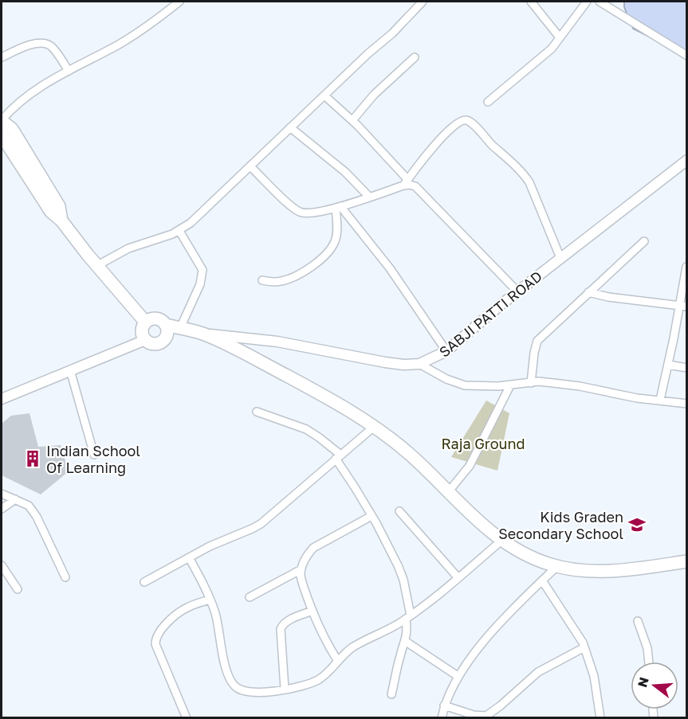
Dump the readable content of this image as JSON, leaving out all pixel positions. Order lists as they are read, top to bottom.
{
  "streets": {
    "main road": ["SABJI PATTI ROAD"]
  },
  "parks": ["Raja Ground"],
  "places": {
    "building": ["Indian School Of Learning"],
    "school or university": ["Kids Graden Secondary School"]
  },
  "north": "left"
}
